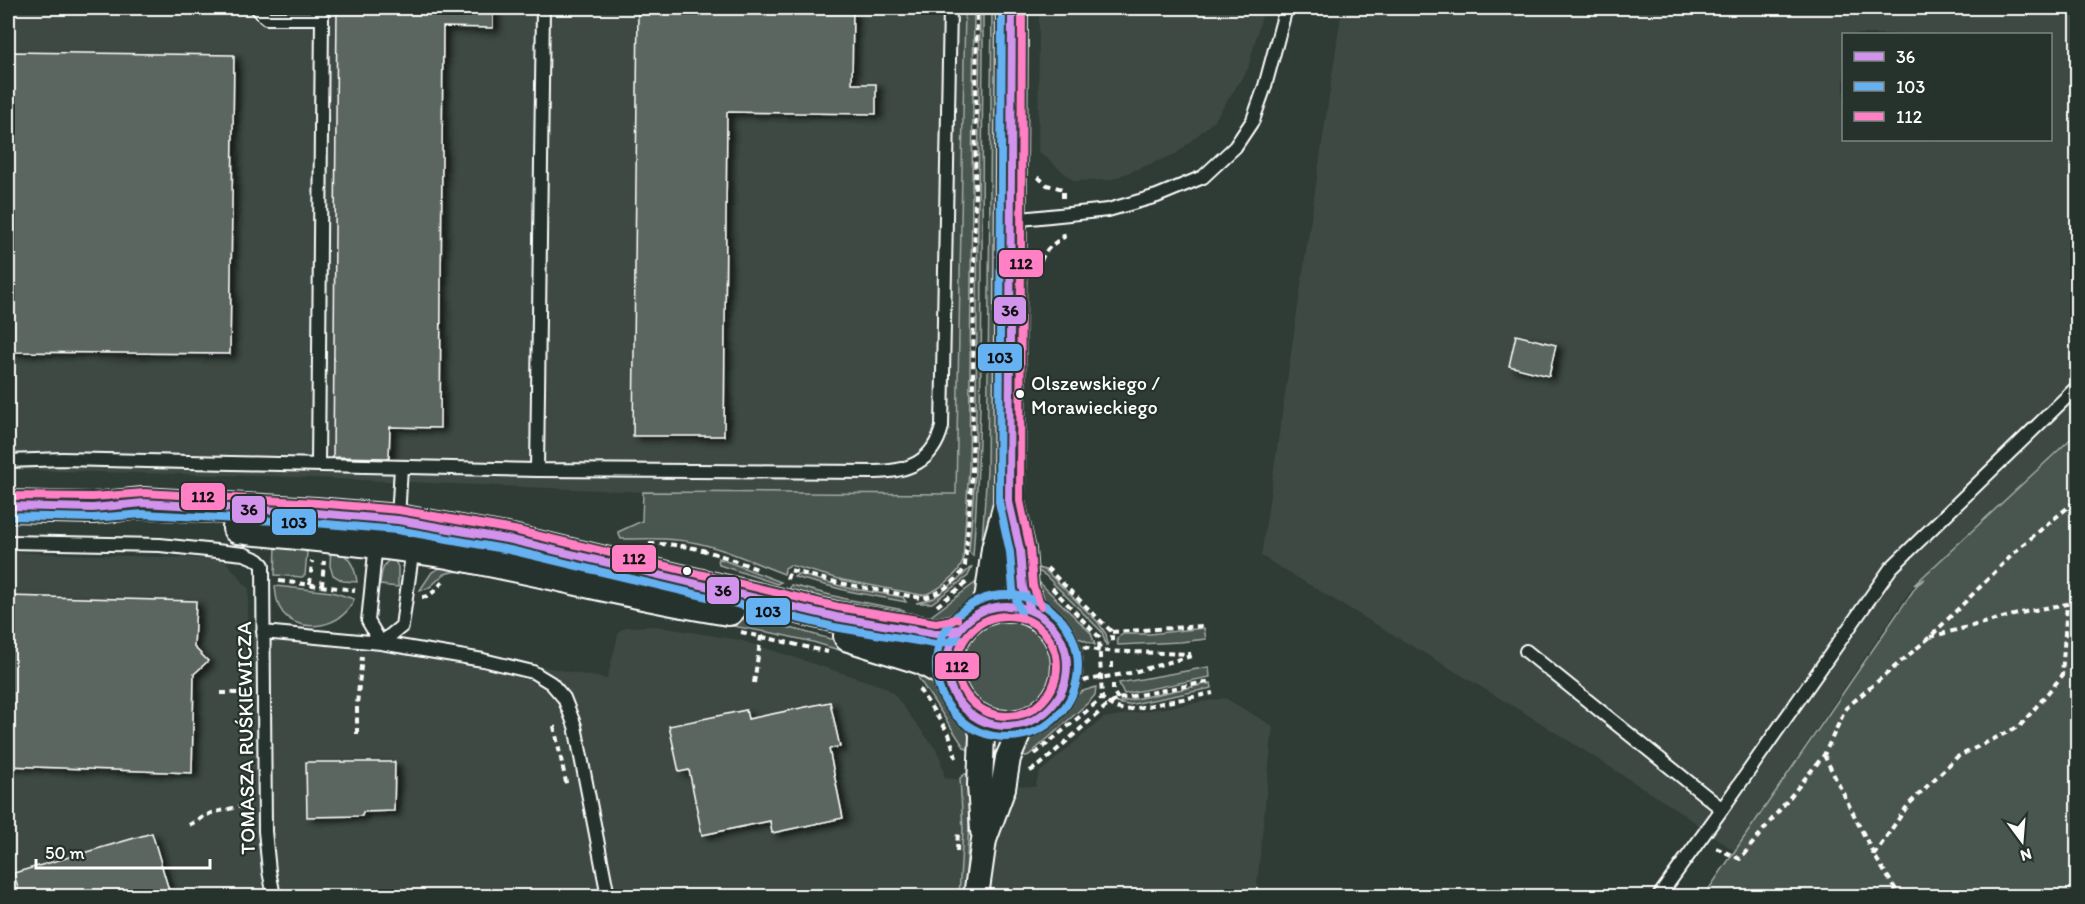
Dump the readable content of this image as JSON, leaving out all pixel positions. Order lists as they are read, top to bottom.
{
  "streets": {
    "lane": ["TOMASZA RUŚKIEWICZA"]
  },
  "places": ["Olszewskiego / Morawieckiego"],
  "lines": ["transit line 36", "transit line 103", "transit line 112"],
  "legend": ["36", "103", "112"],
  "scale_bar": "50 m",
  "north": "bottom"
}
